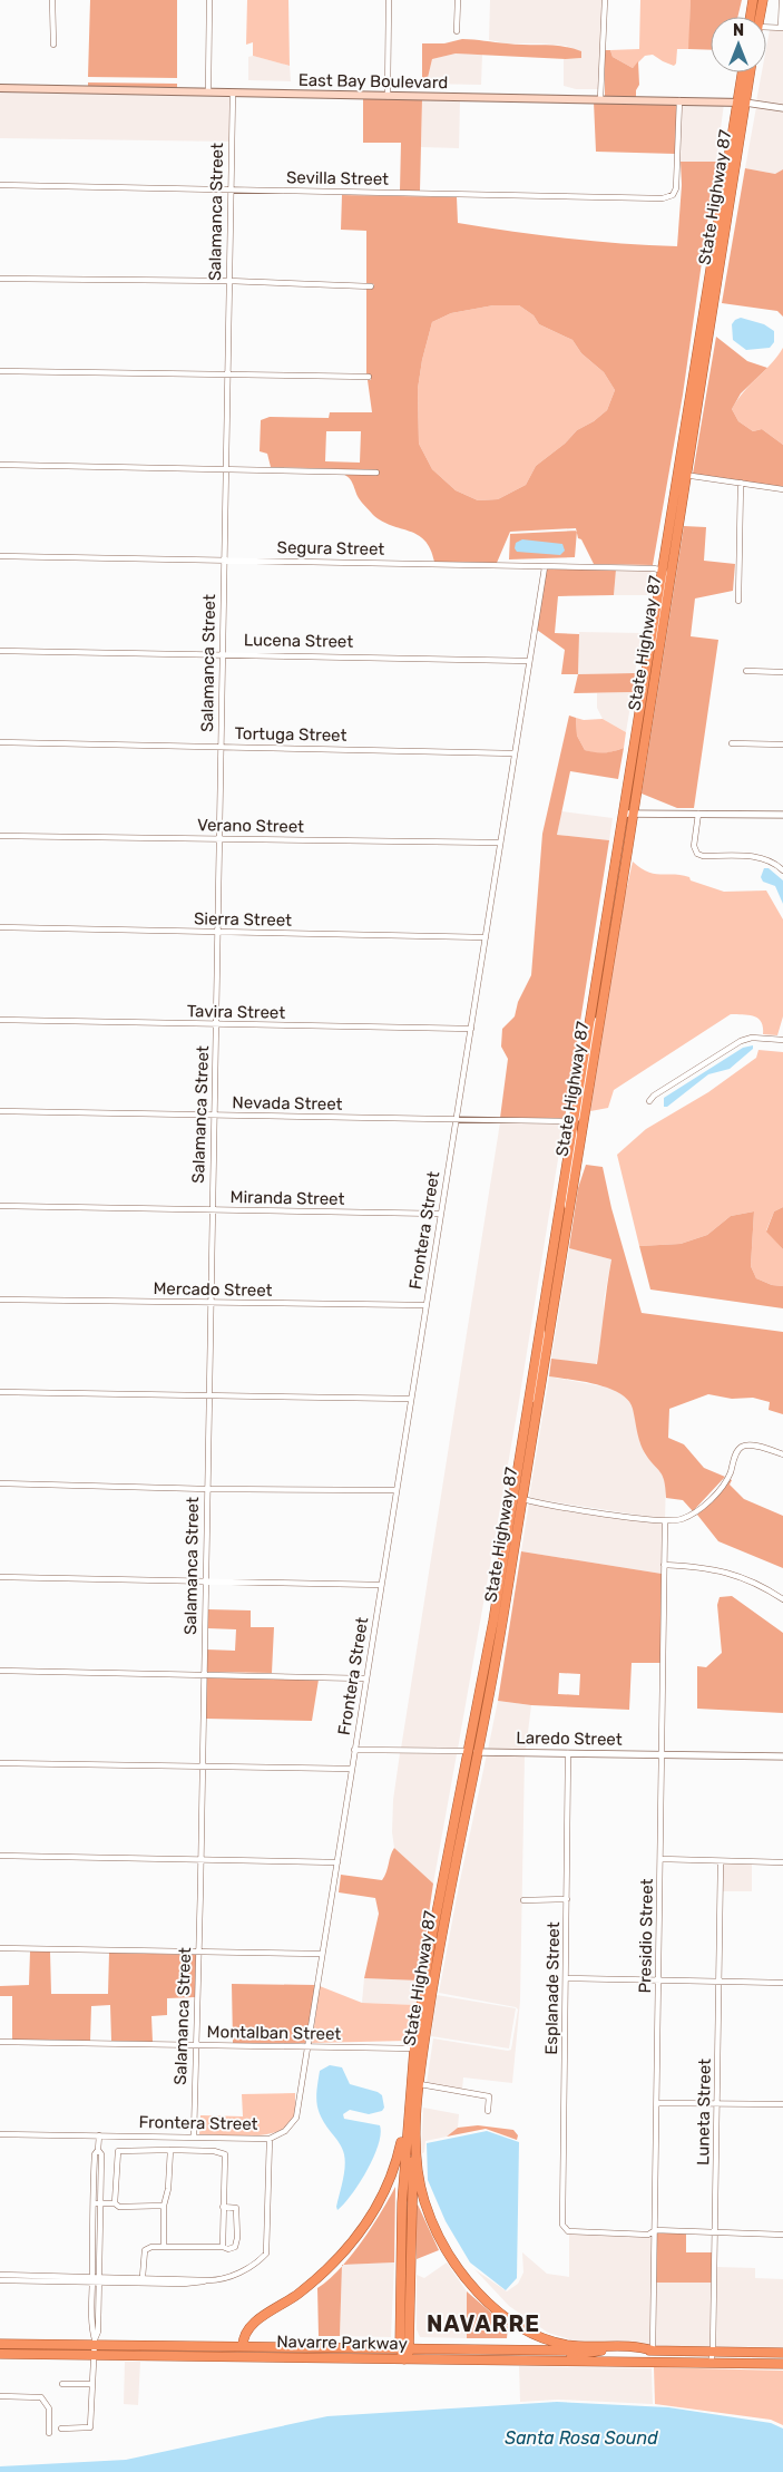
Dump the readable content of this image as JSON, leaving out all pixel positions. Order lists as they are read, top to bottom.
{
  "streets": {
    "highway": ["State Highway 87", "Navarre Parkway"],
    "main road": ["East Bay Boulevard"],
    "street": [
      "Sevilla Street",
      "Salamanca Street",
      "Segura Street",
      "Lucena Street",
      "Tortuga Street",
      "Verano Street",
      "Sierra Street",
      "Tavira Street",
      "Nevada Street",
      "Miranda Street",
      "Frontera Street",
      "Mercado Street",
      "Laredo Street",
      "Presidio Street",
      "Esplanade Street",
      "Montalban Street",
      "Luneta Street"
    ]
  },
  "crossings": [
    ["East Bay Boulevard", "Sevilla Street"],
    ["East Bay Boulevard", "State Highway 87"],
    ["East Bay Boulevard", "Salamanca Street"],
    ["Sevilla Street", "Salamanca Street"],
    ["State Highway 87", "Laredo Street"],
    ["Salamanca Street", "Segura Street"],
    ["Salamanca Street", "Lucena Street"],
    ["Salamanca Street", "Tortuga Street"],
    ["Salamanca Street", "Verano Street"],
    ["Salamanca Street", "Sierra Street"],
    ["Salamanca Street", "Tavira Street"],
    ["Salamanca Street", "Nevada Street"],
    ["Salamanca Street", "Miranda Street"],
    ["Salamanca Street", "Frontera Street"],
    ["Salamanca Street", "Mercado Street"],
    ["Salamanca Street", "Montalban Street"],
    ["Segura Street", "Frontera Street"],
    ["Lucena Street", "Frontera Street"],
    ["Tortuga Street", "Frontera Street"],
    ["Verano Street", "Frontera Street"],
    ["Sierra Street", "Frontera Street"],
    ["Tavira Street", "Frontera Street"],
    ["Nevada Street", "Frontera Street"],
    ["Miranda Street", "Frontera Street"],
    ["Frontera Street", "Mercado Street"],
    ["Frontera Street", "Laredo Street"],
    ["Frontera Street", "Montalban Street"],
    ["Laredo Street", "Presidio Street"],
    ["Laredo Street", "Esplanade Street"],
    ["Presidio Street", "Esplanade Street"],
    ["Presidio Street", "Navarre Parkway"],
    ["Luneta Street", "Navarre Parkway"]
  ],
  "districts": ["NAVARRE"],
  "water": ["Santa Rosa Sound"],
  "north": "top"
}
